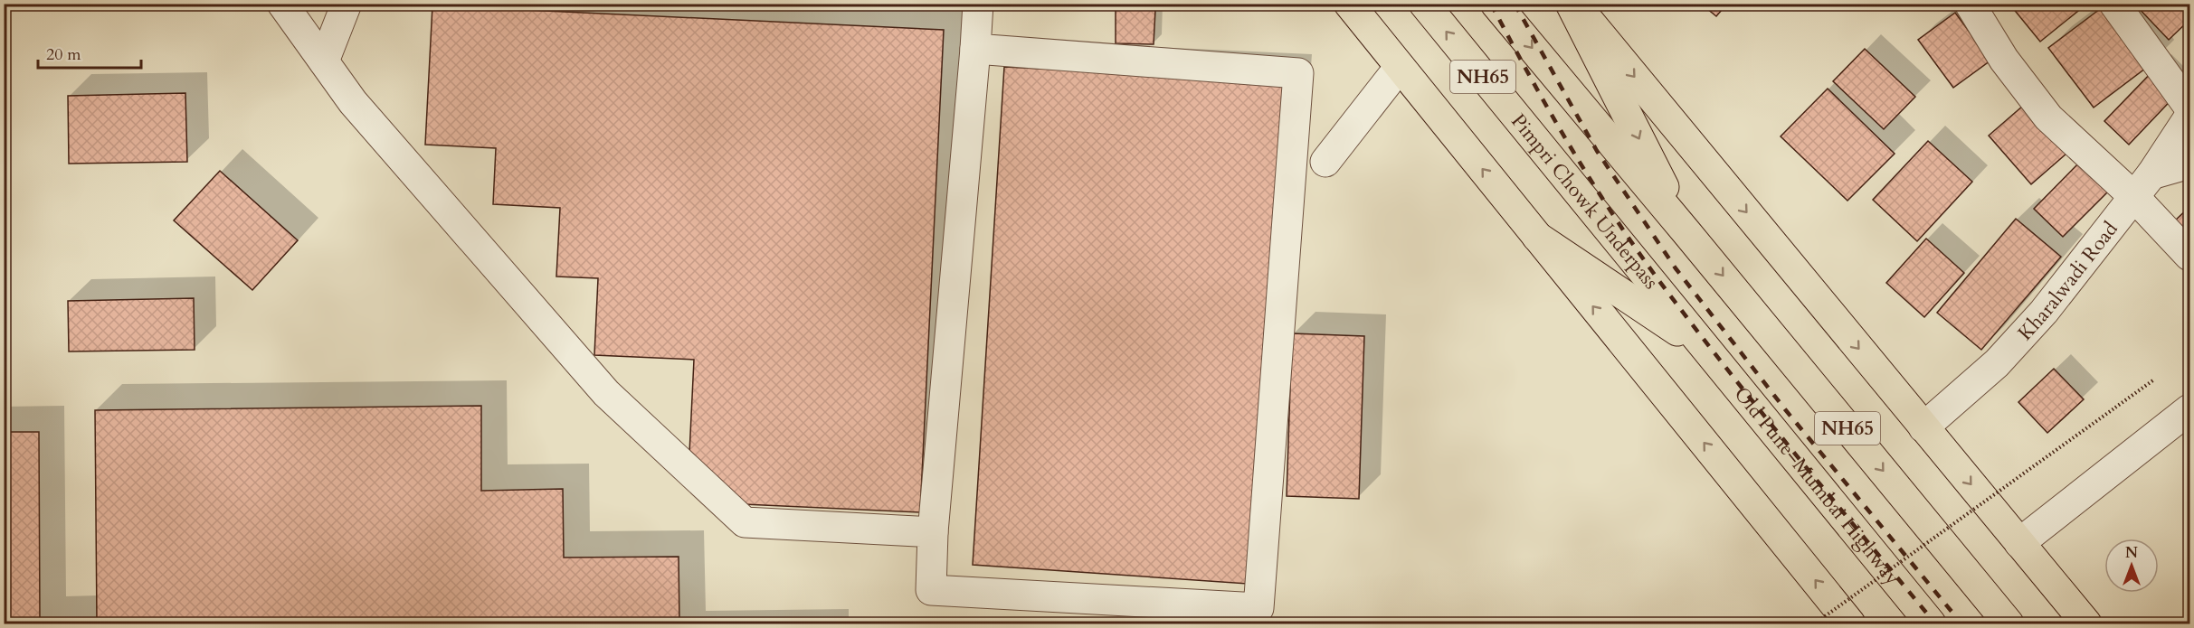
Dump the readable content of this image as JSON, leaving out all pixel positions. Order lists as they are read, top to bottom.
{
  "streets": {
    "main road": ["NH65", "Pimpri Chowk Underpass", "Old Pune–Mumbai Highway"],
    "street": ["Kharalwadi Road"]
  },
  "crossings": [
    ["Pimpri Chowk Underpass", "Old Pune–Mumbai Highway"]
  ],
  "scale_bar": "20 m",
  "north": "top"
}
